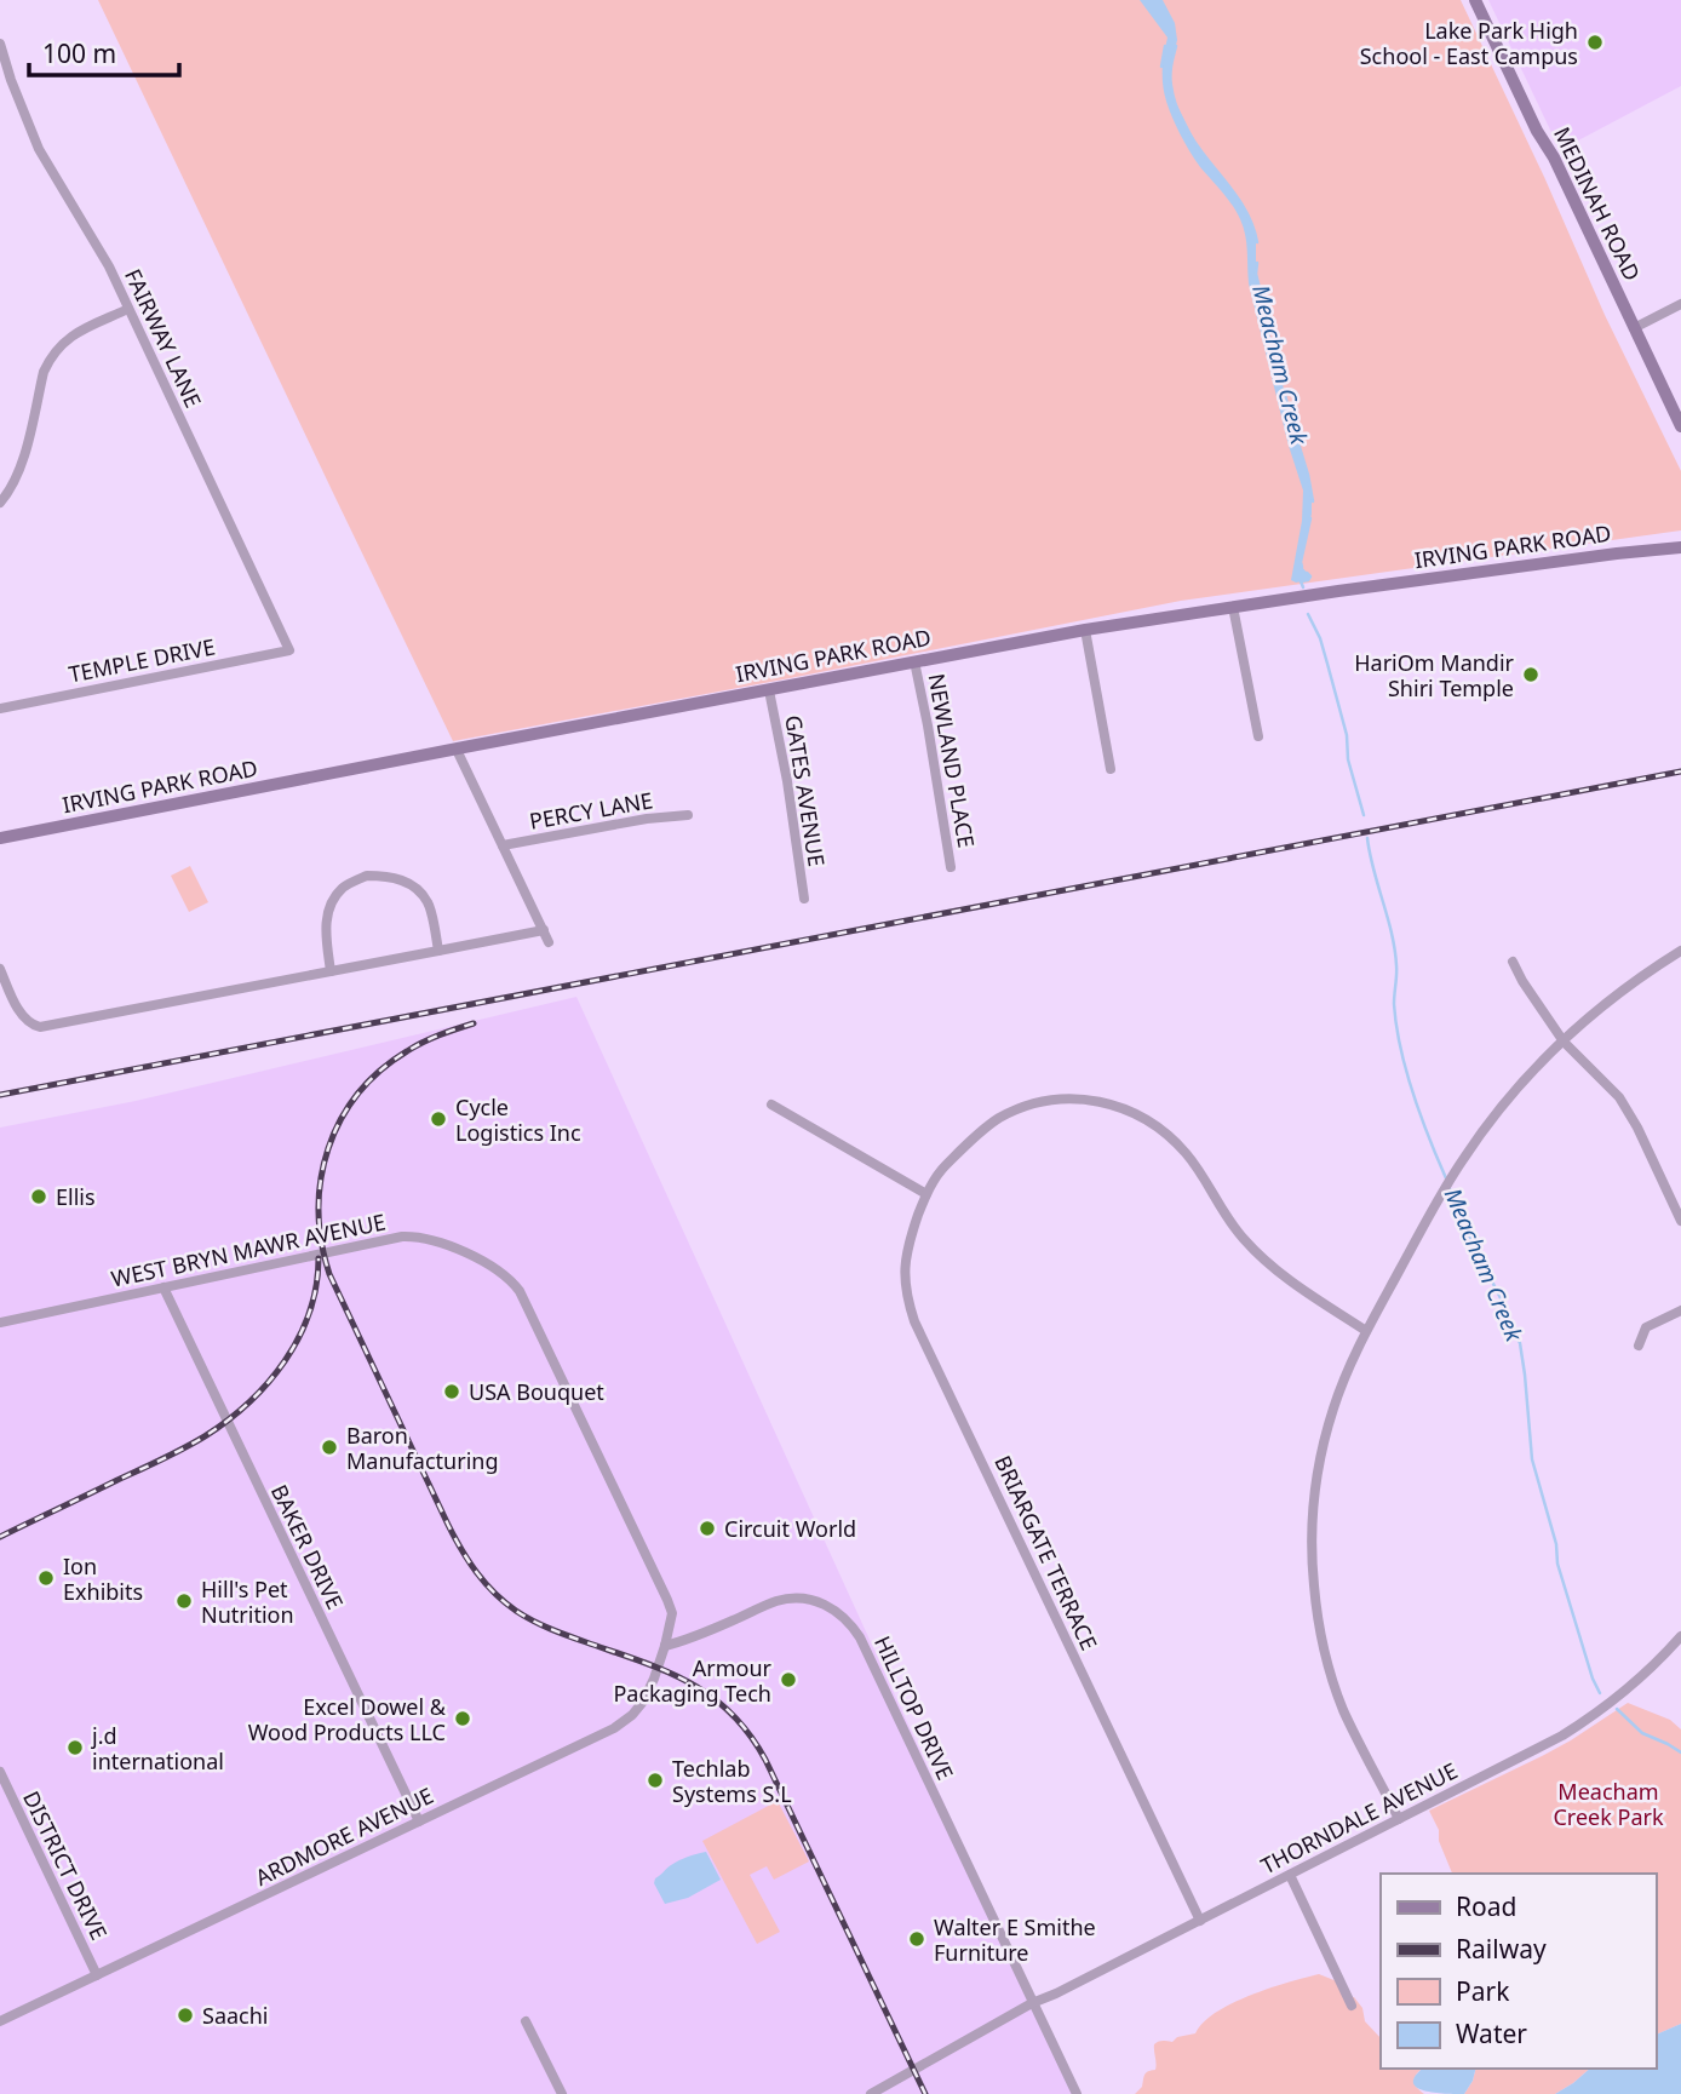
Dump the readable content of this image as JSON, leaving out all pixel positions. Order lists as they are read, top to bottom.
{
  "streets": {
    "main road": ["MEDINAH ROAD", "IRVING PARK ROAD"],
    "street": [
      "FAIRWAY LANE",
      "TEMPLE DRIVE",
      "NEWLAND PLACE",
      "GATES AVENUE",
      "PERCY LANE",
      "WEST BRYN MAWR AVENUE",
      "BAKER DRIVE",
      "BRIARGATE TERRACE",
      "HILLTOP DRIVE",
      "THORNDALE AVENUE",
      "ARDMORE AVENUE",
      "DISTRICT DRIVE"
    ]
  },
  "crossings": [
    ["FAIRWAY LANE", "TEMPLE DRIVE"],
    ["IRVING PARK ROAD", "NEWLAND PLACE"],
    ["IRVING PARK ROAD", "GATES AVENUE"],
    ["WEST BRYN MAWR AVENUE", "BAKER DRIVE"],
    ["WEST BRYN MAWR AVENUE", "HILLTOP DRIVE"],
    ["WEST BRYN MAWR AVENUE", "ARDMORE AVENUE"],
    ["BAKER DRIVE", "ARDMORE AVENUE"],
    ["BRIARGATE TERRACE", "THORNDALE AVENUE"],
    ["HILLTOP DRIVE", "THORNDALE AVENUE"],
    ["HILLTOP DRIVE", "ARDMORE AVENUE"],
    ["ARDMORE AVENUE", "DISTRICT DRIVE"]
  ],
  "water": ["Meacham Creek"],
  "parks": ["Meacham Creek Park"],
  "places": [
    "Lake Park High School - East Campus",
    "HariOm Mandir Shiri Temple",
    "Cycle Logistics Inc",
    "Ellis",
    "USA Bouquet",
    "Baron Manufacturing",
    "Circuit World",
    "Ion Exhibits",
    "Hill's Pet Nutrition",
    "Armour Packaging Tech",
    "Excel Dowel & Wood Products LLC",
    "j.d international",
    "Techlab Systems S.L",
    "Walter E Smithe Furniture",
    "Saachi"
  ],
  "legend": [
    "Road",
    "Railway",
    "Park",
    "Water"
  ],
  "scale_bar": "100 m"
}
